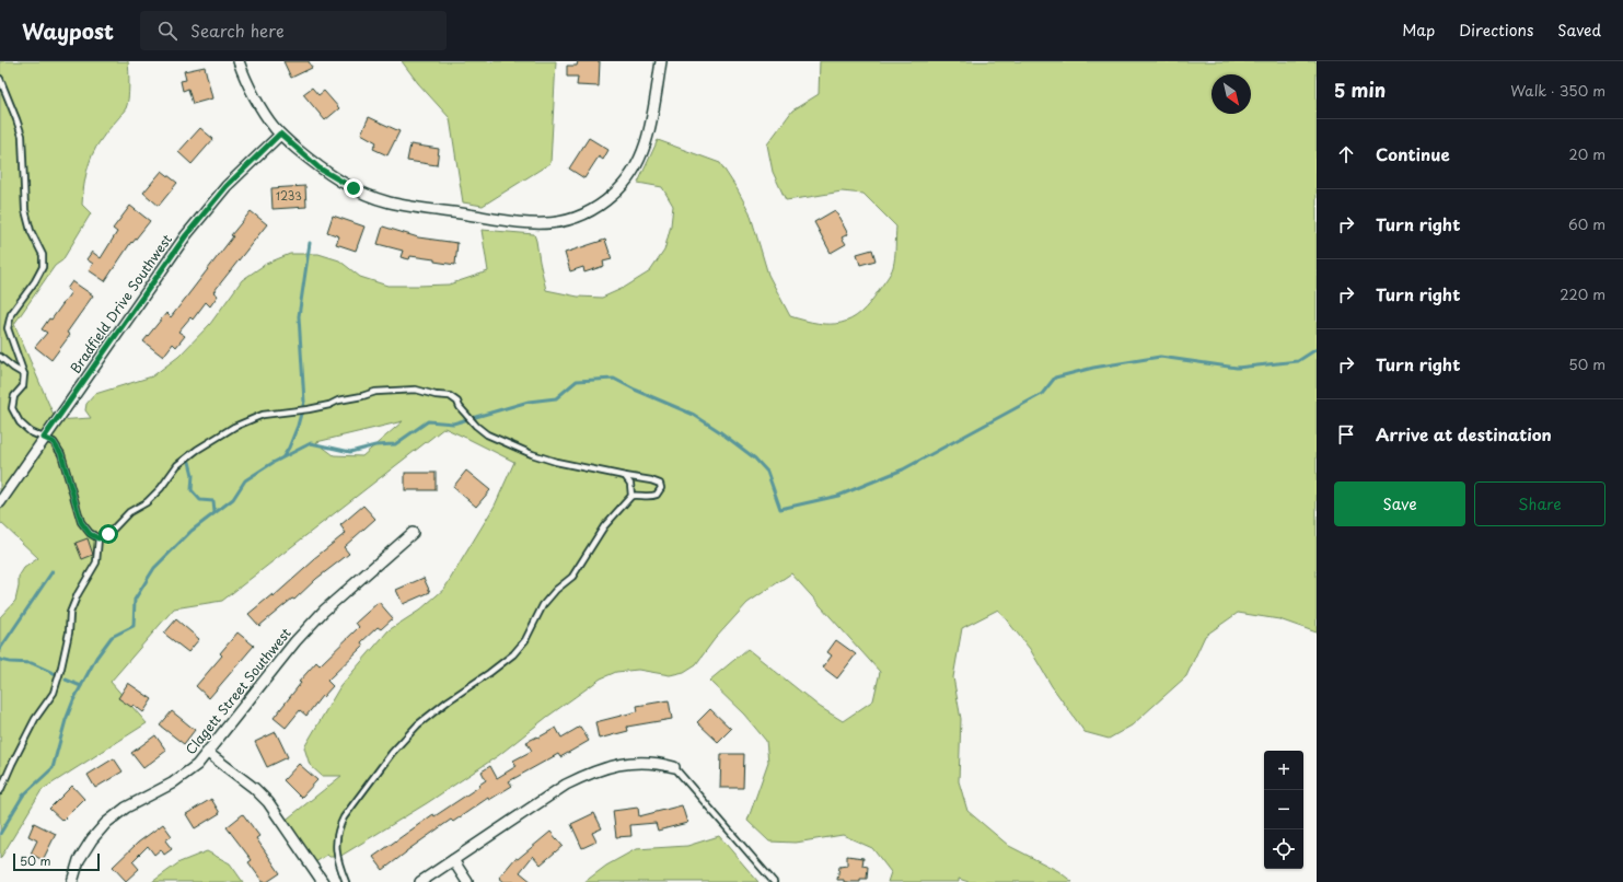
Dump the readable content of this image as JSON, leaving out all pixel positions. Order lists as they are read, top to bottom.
{
  "streets": {
    "street": ["Bradfield Drive Southwest", "Clagett Street Southwest"]
  },
  "house_numbers": ["1233"],
  "scale_bar": "50 m",
  "north": "bottom right",
  "page": {
    "header": "Waypost",
    "search": "Search here",
    "nav": ["Map", "Directions", "Saved"],
    "heading": ["5 min", "Walk · 350 m"],
    "list": [
      ["Continue", "20 m"],
      ["Turn right", "60 m"],
      ["Turn right", "220 m"],
      ["Turn right", "50 m"],
      "Arrive at destination"
    ],
    "buttons": ["Save", "Share"],
    "map_buttons": ["+", "−"],
    "scale": "50 m"
  }
}
